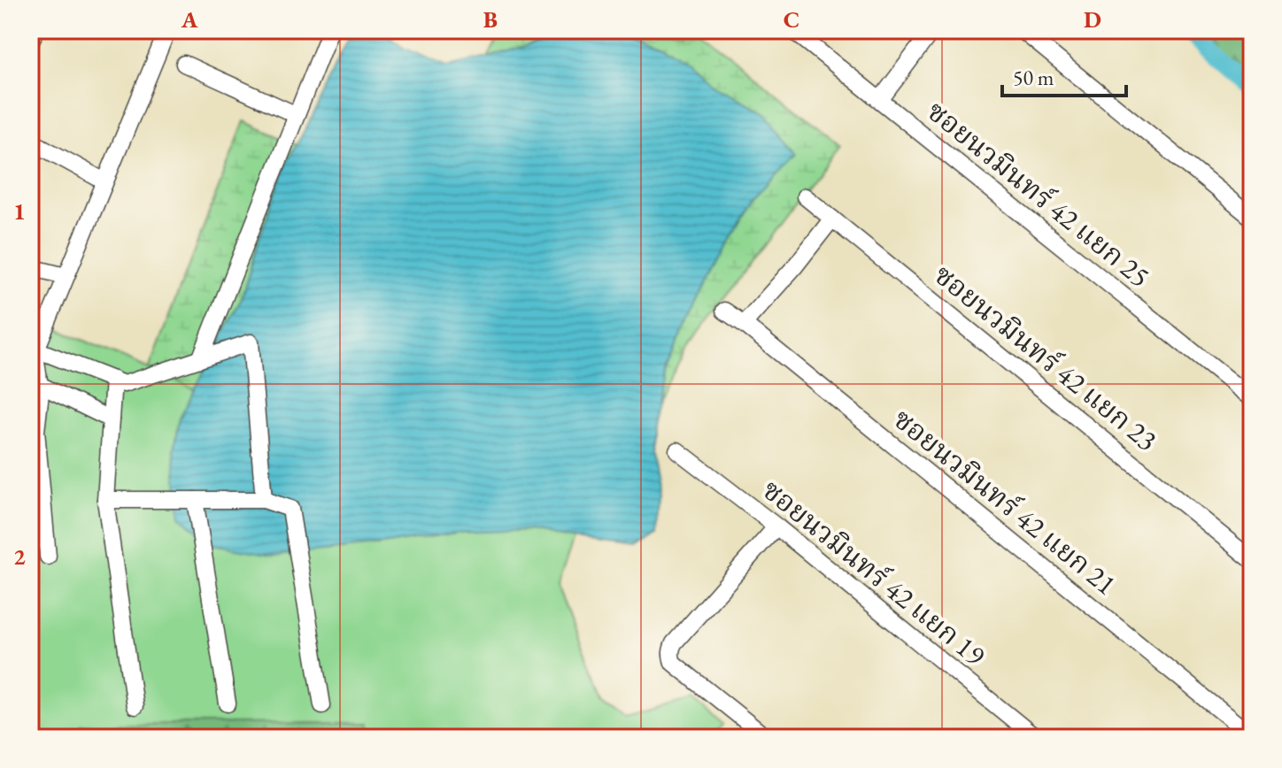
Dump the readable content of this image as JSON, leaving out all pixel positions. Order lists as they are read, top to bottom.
{
  "streets": {
    "street": [
      "ซอยนวมินทร์ 42 แยก 25",
      "ซอยนวมินทร์ 42 แยก 23",
      "ซอยนวมินทร์ 42 แยก 21",
      "ซอยนวมินทร์ 42 แยก 19"
    ]
  },
  "scale_bar": "50 m",
  "grid": {
    "columns": [
      "A",
      "B",
      "C",
      "D"
    ],
    "rows": ["1", "2"]
  }
}
